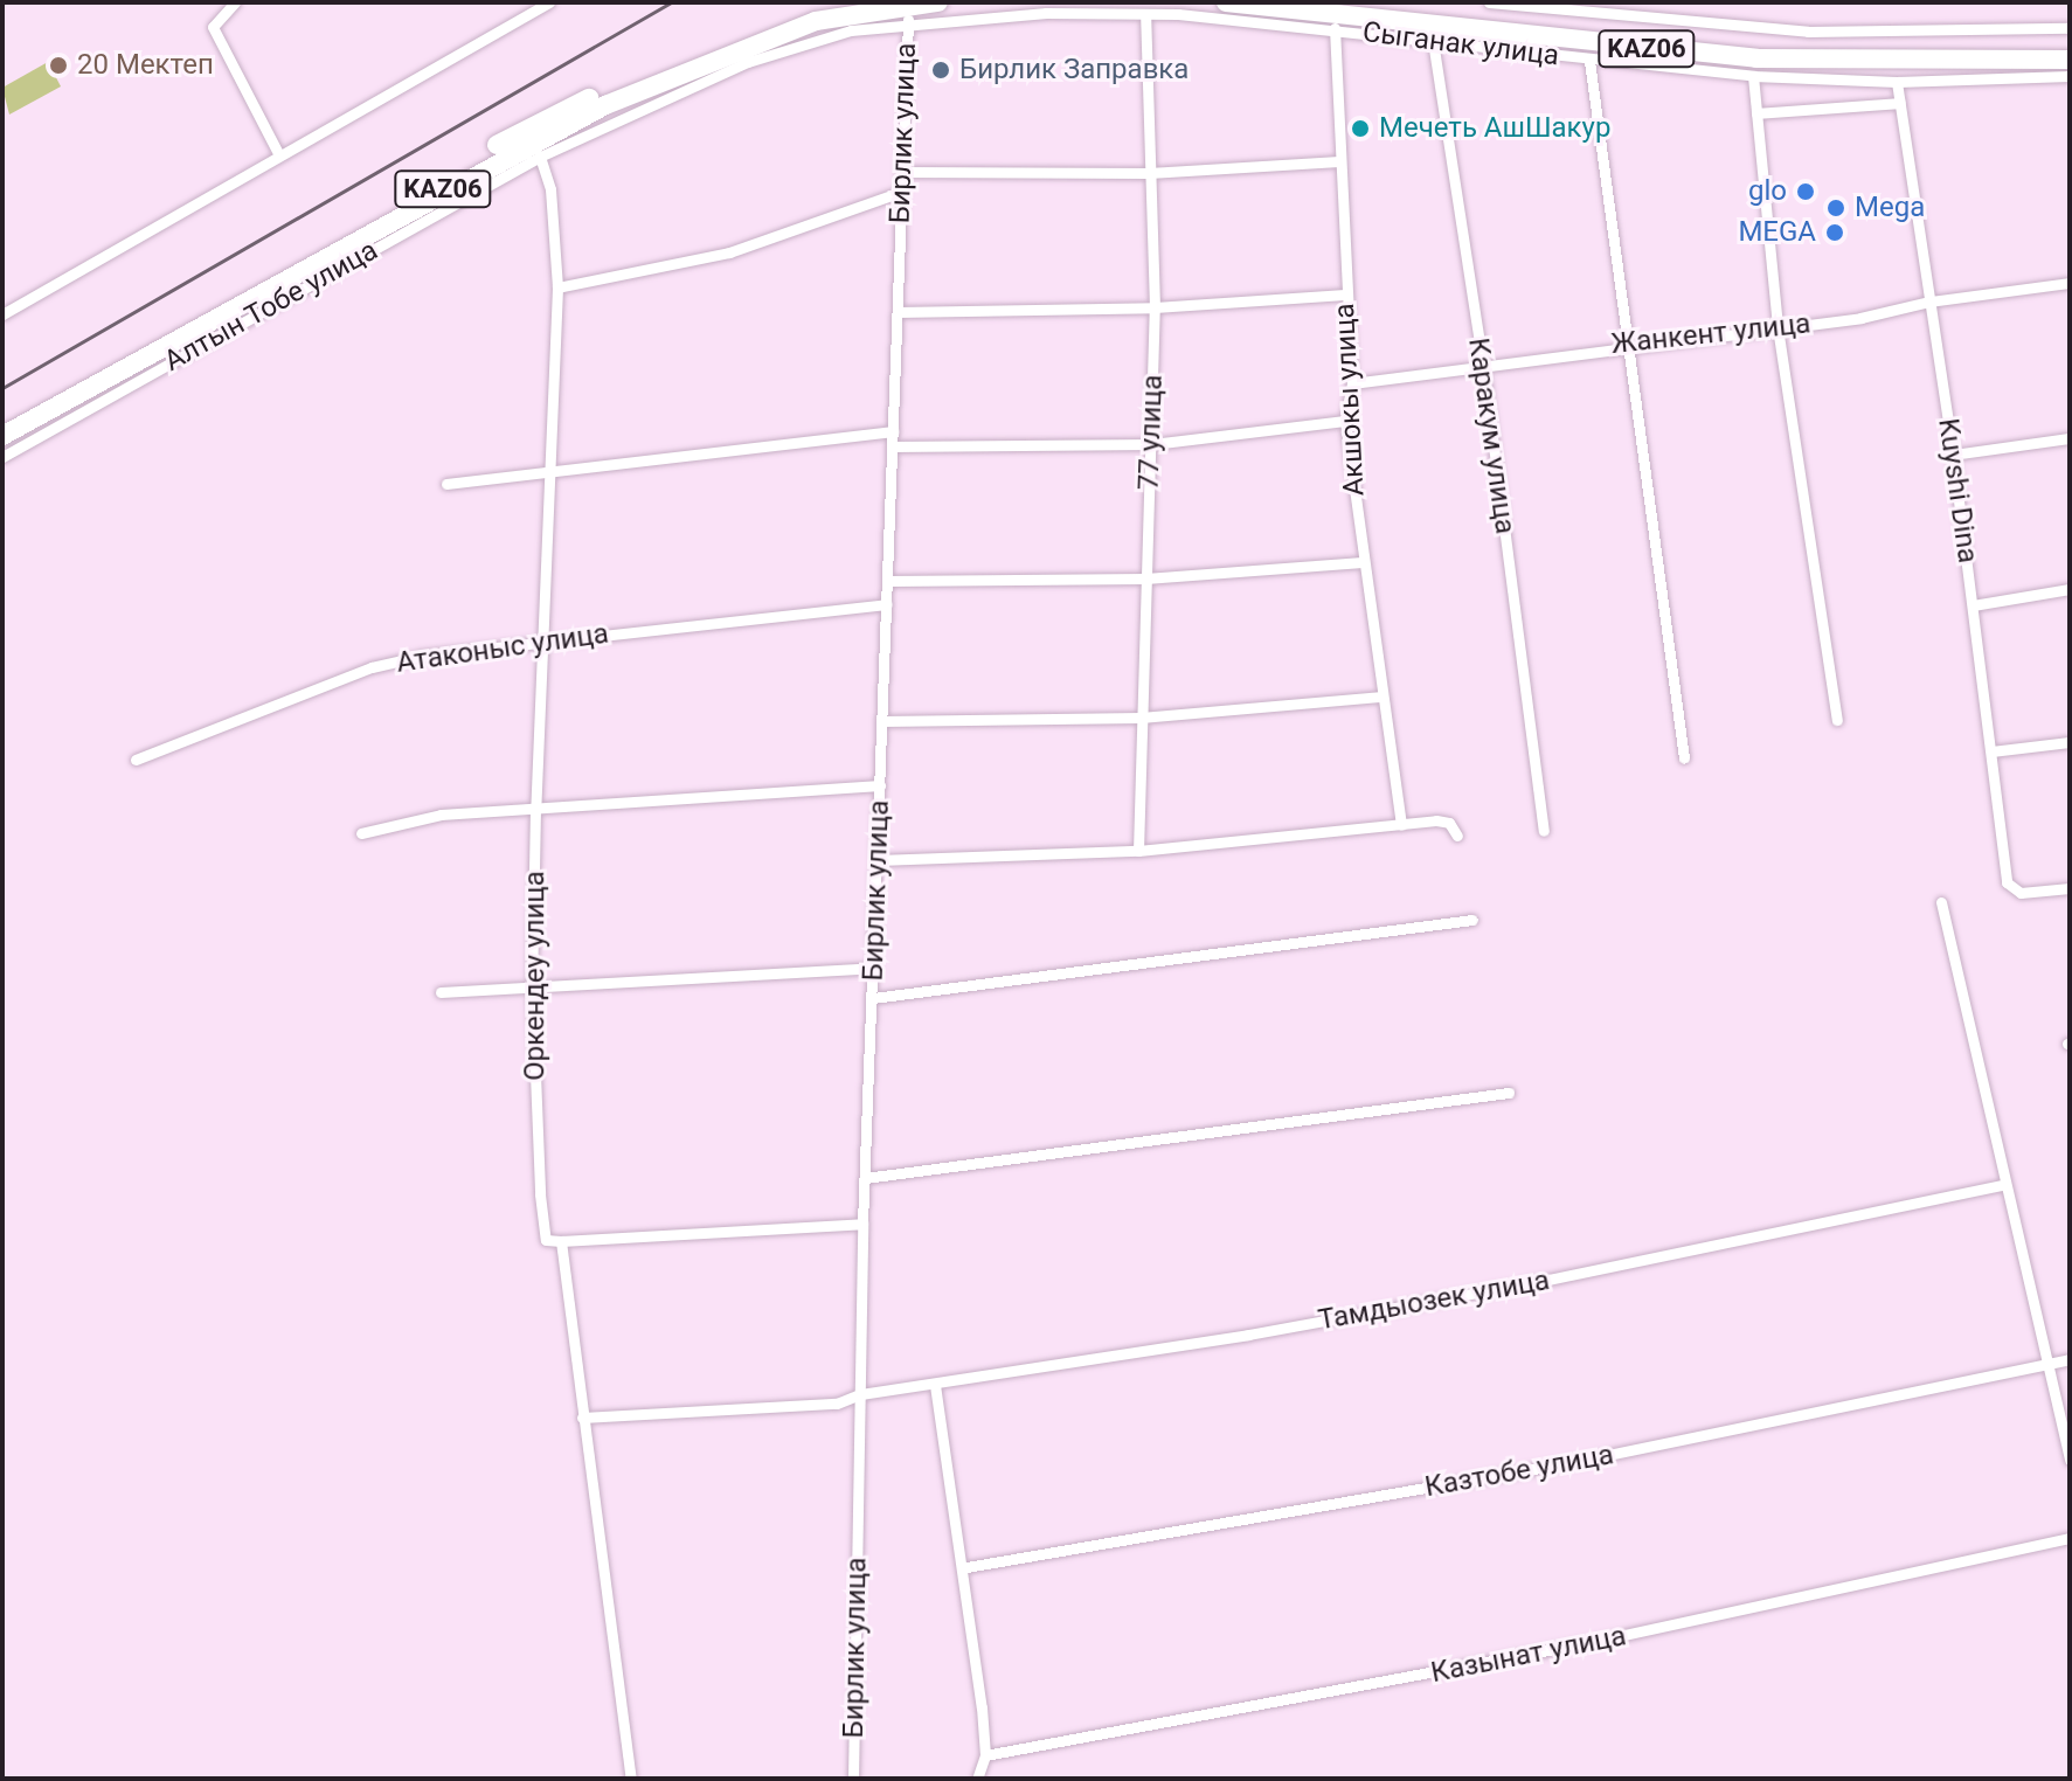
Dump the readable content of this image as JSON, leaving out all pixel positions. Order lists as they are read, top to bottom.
{
  "streets": {
    "highway": ["KАZ06"],
    "street": [
      "Сыганак улица",
      "Бирлик улица",
      "Алтын Тобе улица",
      "Жанкент улица",
      "Акшокы улица",
      "77 улица",
      "Каракум улица",
      "Kuyshi Dina",
      "Атаконыс улица",
      "Оркендеу улица",
      "Тамдыозек улица",
      "Казтобе улица",
      "Казынат улица"
    ]
  },
  "crossings": [
    ["Сыганак улица", "Бирлик улица"],
    ["Сыганак улица", "Алтын Тобе улица"],
    ["Сыганак улица", "Акшокы улица"],
    ["Сыганак улица", "77 улица"],
    ["Сыганак улица", "Каракум улица"],
    ["Сыганак улица", "Kuyshi Dina"],
    ["KАZ06", "Бирлик улица"],
    ["Бирлик улица", "Алтын Тобе улица"],
    ["Бирлик улица", "Атаконыс улица"],
    ["Бирлик улица", "Тамдыозек улица"],
    ["Алтын Тобе улица", "Оркендеу улица"],
    ["Жанкент улица", "Акшокы улица"],
    ["Жанкент улица", "Каракум улица"],
    ["Жанкент улица", "Kuyshi Dina"],
    ["Атаконыс улица", "Оркендеу улица"],
    ["Оркендеу улица", "Тамдыозек улица"]
  ],
  "places": [
    "20 Мектеп",
    "Бирлик Заправка",
    "Мечеть АшШакур",
    "glo",
    "Mega",
    "MEGA"
  ]
}
